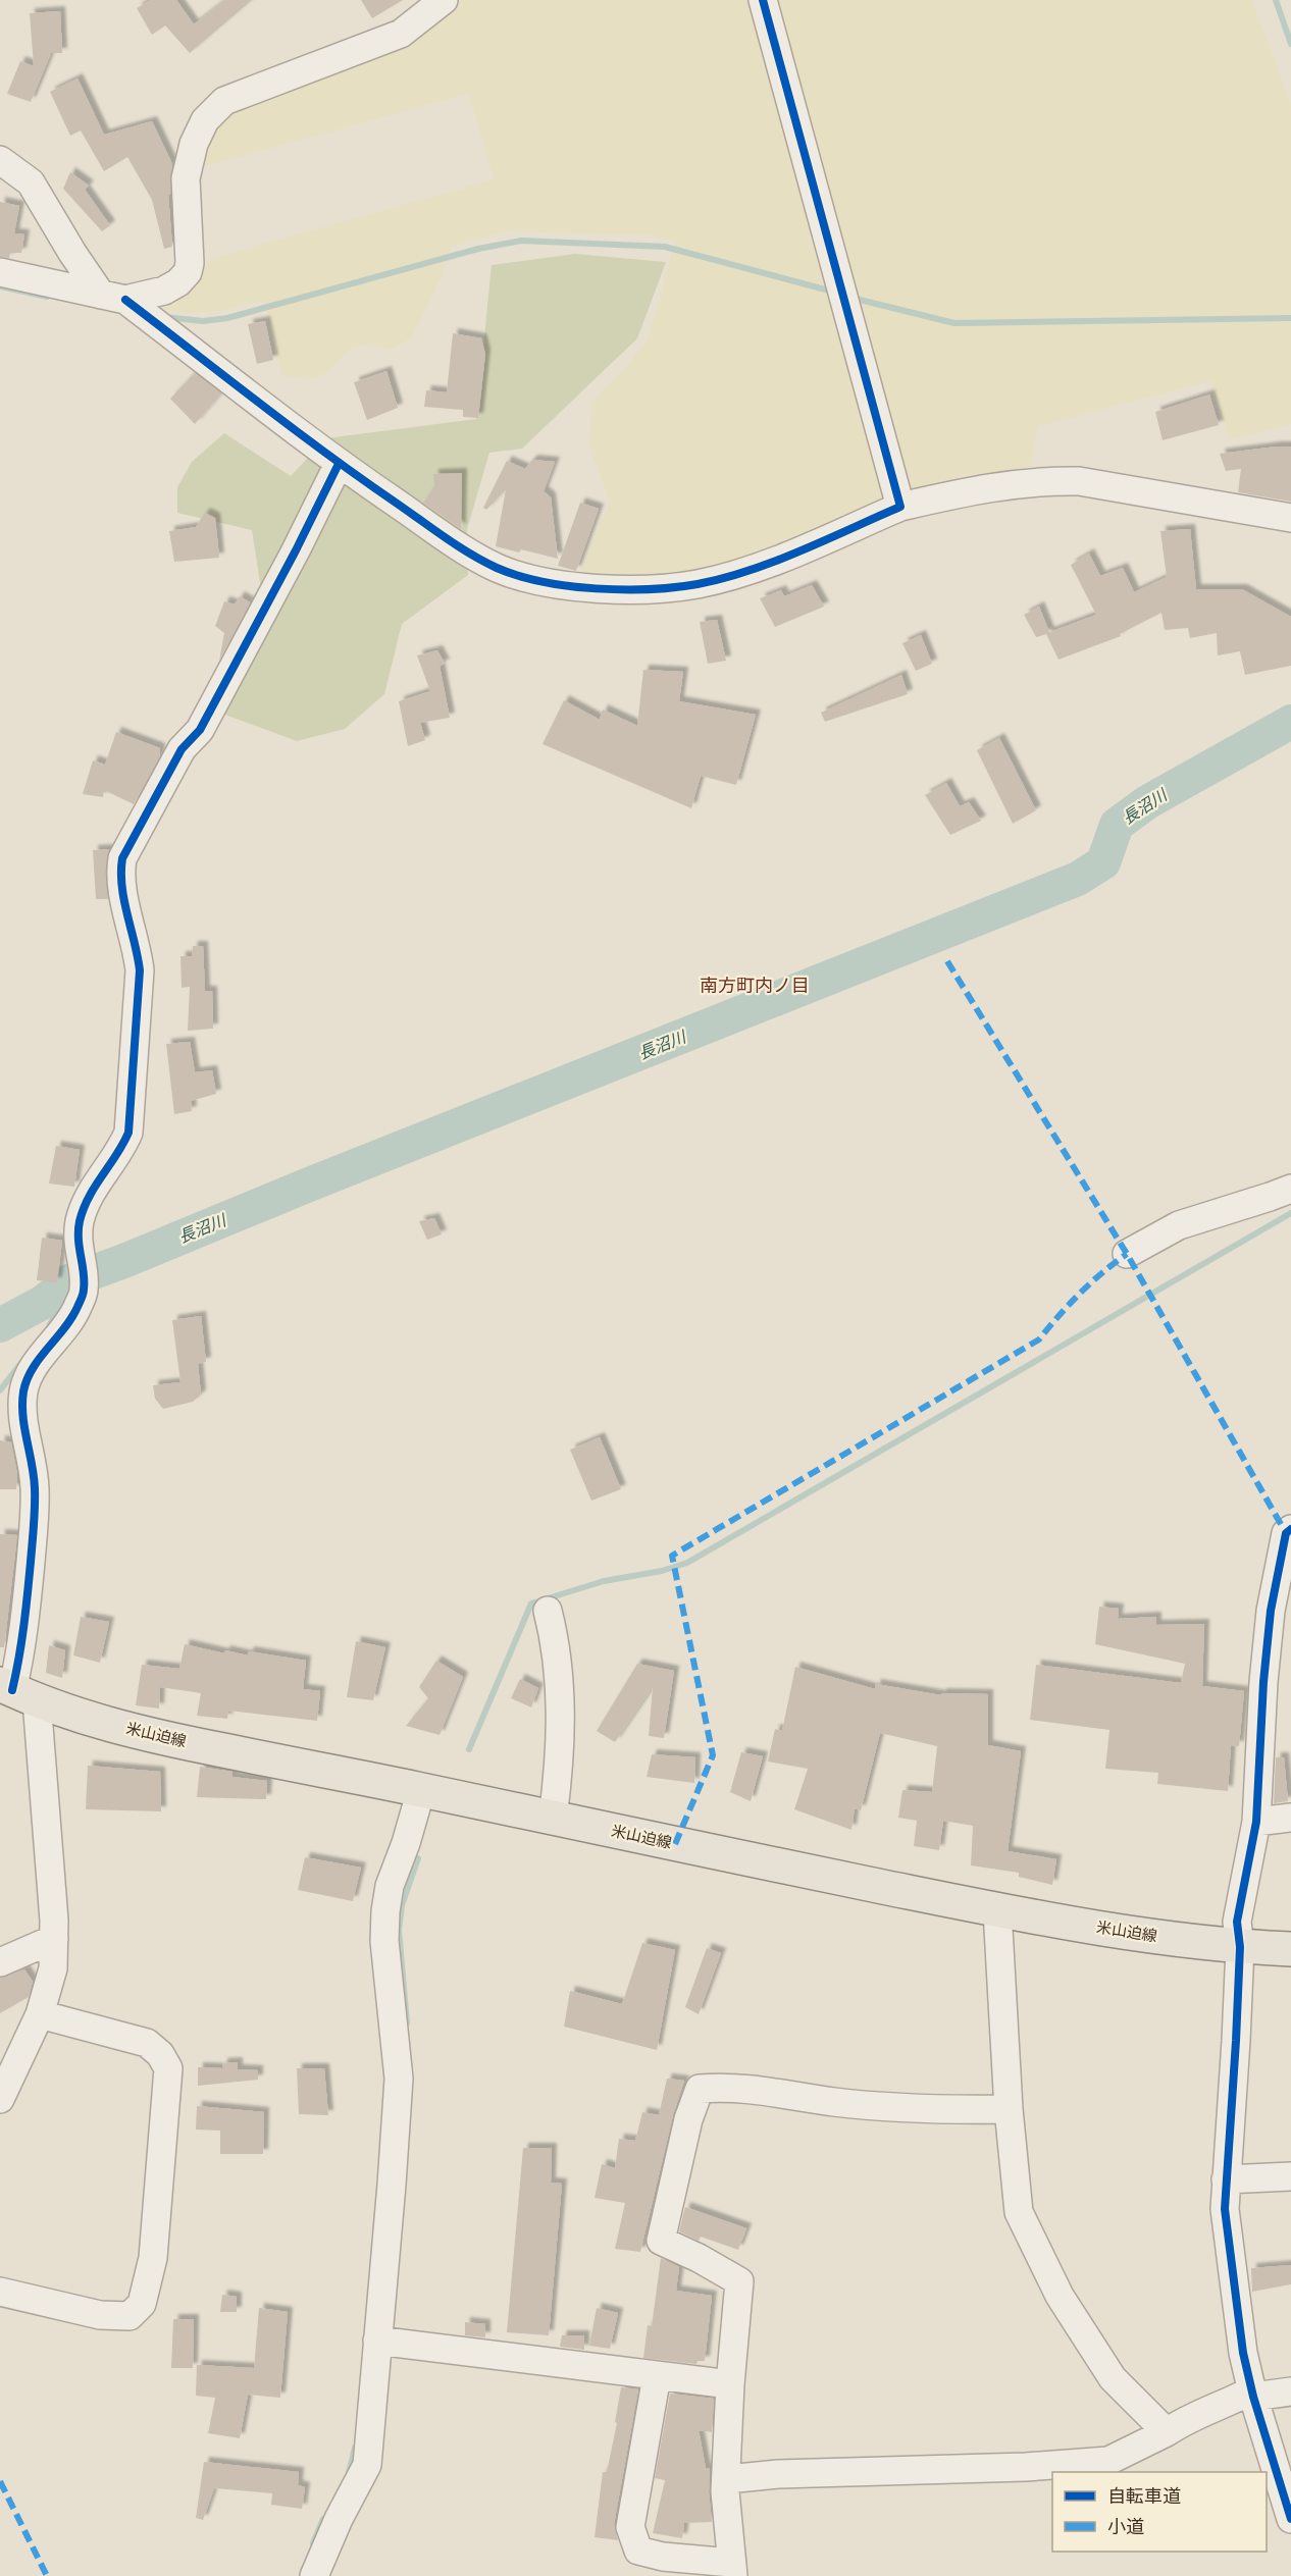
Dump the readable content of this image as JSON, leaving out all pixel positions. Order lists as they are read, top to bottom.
{
  "streets": {
    "main road": ["米山迫線"]
  },
  "districts": ["南方町内ノ目"],
  "water": ["長沼川"],
  "legend": ["自転車道", "小道"]
}
